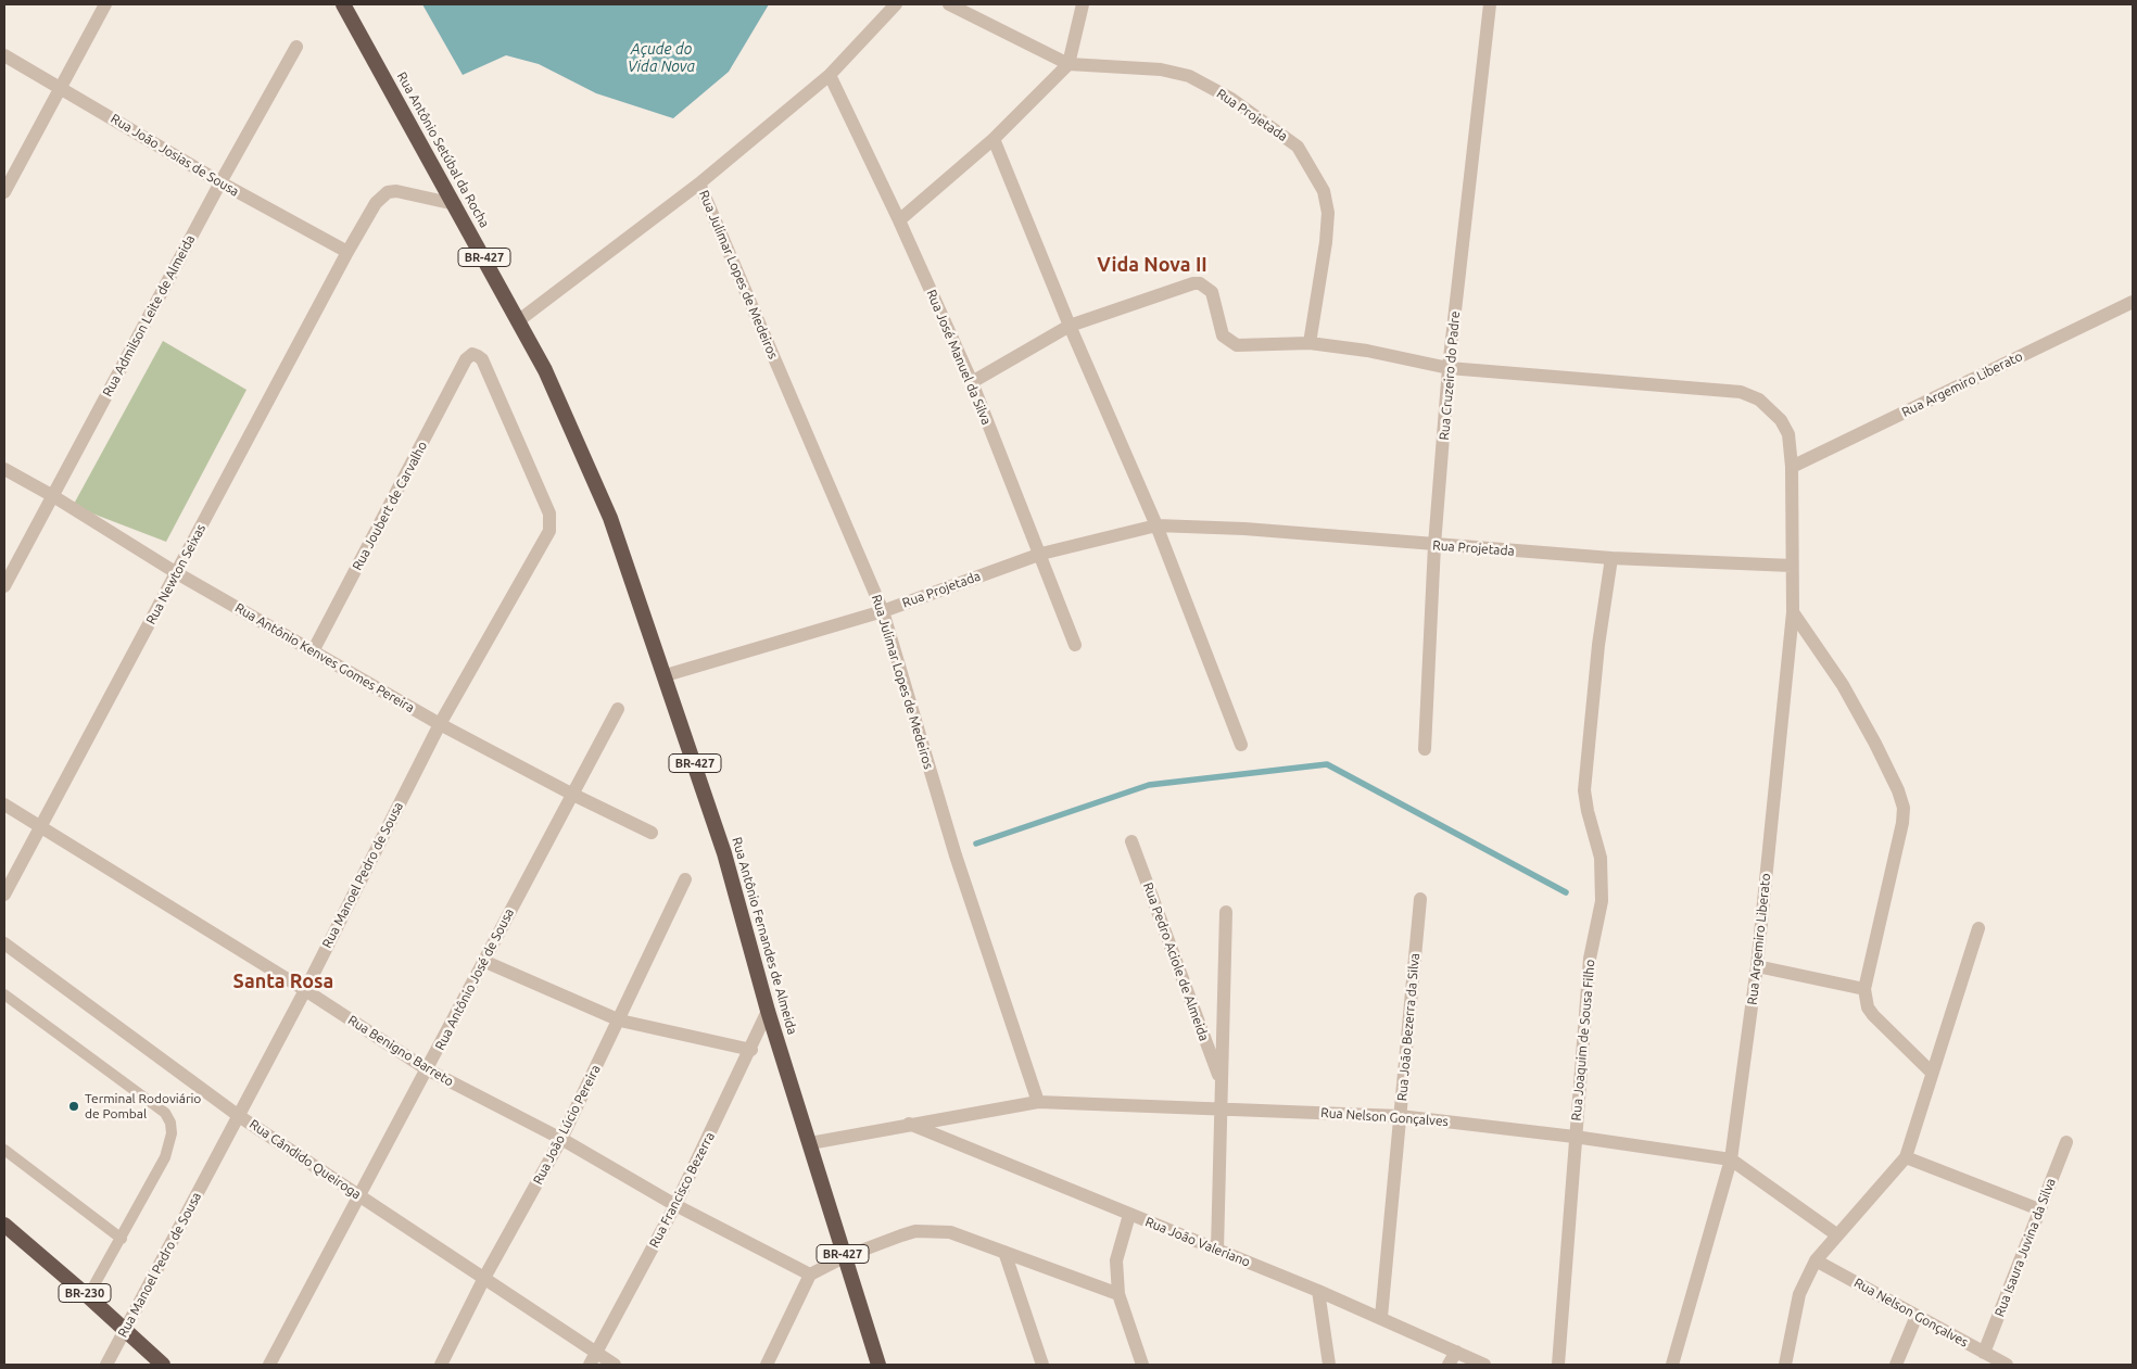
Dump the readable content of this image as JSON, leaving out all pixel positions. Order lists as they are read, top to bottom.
{
  "streets": {
    "highway": [
      "Rua Antônio Setúbal da Rocha",
      "BR-427",
      "Rua Antônio Fernandes de Almeida",
      "BR-230"
    ],
    "street": [
      "Rua Projetada",
      "Rua João Josias de Sousa",
      "Rua Julimar Lopes de Medeiros",
      "Rua Admilson Leite de Almeida",
      "Rua José Manuel da Silva",
      "Rua Cruzeiro do Padre",
      "Rua Argemiro Liberato",
      "Rua Joubert de Carvalho",
      "Rua Newton Seixas",
      "Rua Antônio Kenves Gomes Pereira",
      "Rua Manoel Pedro de Sousa",
      "Rua Pedro Aciole de Almeida",
      "Rua Antônio José de Sousa",
      "Rua Joāo Bezerra da Silva",
      "Rua Joaquim de Sousa Filho",
      "Rua Benigno Barreto",
      "Rua Nelson Gonçalves",
      "Rua João Lúcio Pereira",
      "Rua Cândido Queiroga",
      "Rua Francisco Bezerra",
      "Rua João Valeriano",
      "Rua Isaura Juvina da Silva"
    ]
  },
  "crossings": [
    ["Rua Projetada", "Rua Julimar Lopes de Medeiros"],
    ["Rua Projetada", "Rua José Manuel da Silva"],
    ["Rua Projetada", "Rua Cruzeiro do Padre"],
    ["Rua Projetada", "Rua Argemiro Liberato"],
    ["Rua Projetada", "Rua Antônio Fernandes de Almeida"],
    ["Rua Projetada", "Rua Joaquim de Sousa Filho"],
    ["Rua Antônio Setúbal da Rocha", "Rua Newton Seixas"],
    ["Rua Antônio Setúbal da Rocha", "Rua Antônio Fernandes de Almeida"],
    ["Rua João Josias de Sousa", "Rua Admilson Leite de Almeida"],
    ["Rua João Josias de Sousa", "Rua Newton Seixas"],
    ["Rua Julimar Lopes de Medeiros", "Rua Nelson Gonçalves"],
    ["Rua Admilson Leite de Almeida", "Rua Antônio Kenves Gomes Pereira"],
    ["Rua Cruzeiro do Padre", "Rua Argemiro Liberato"],
    ["Rua Argemiro Liberato", "Rua Nelson Gonçalves"],
    ["Rua Joubert de Carvalho", "Rua Antônio Kenves Gomes Pereira"],
    ["Rua Joubert de Carvalho", "Rua Manoel Pedro de Sousa"],
    ["Rua Newton Seixas", "Rua Antônio Kenves Gomes Pereira"],
    ["Rua Newton Seixas", "Rua Benigno Barreto"],
    ["Rua Antônio Kenves Gomes Pereira", "Rua Manoel Pedro de Sousa"],
    ["Rua Antônio Kenves Gomes Pereira", "Rua Antônio José de Sousa"],
    ["Rua Manoel Pedro de Sousa", "Rua Benigno Barreto"],
    ["Rua Manoel Pedro de Sousa", "Rua Cândido Queiroga"],
    ["Rua Manoel Pedro de Sousa", "BR-230"],
    ["Rua Antônio Fernandes de Almeida", "Rua Nelson Gonçalves"],
    ["Rua Antônio Fernandes de Almeida", "Rua Francisco Bezerra"],
    ["Rua Pedro Aciole de Almeida", "Rua Nelson Gonçalves"],
    ["Rua Pedro Aciole de Almeida", "Rua João Valeriano"],
    ["Rua Antônio José de Sousa", "Rua Benigno Barreto"],
    ["Rua Antônio José de Sousa", "Rua Cândido Queiroga"],
    ["Rua Joāo Bezerra da Silva", "Rua Nelson Gonçalves"],
    ["Rua Joāo Bezerra da Silva", "Rua João Valeriano"],
    ["Rua Joaquim de Sousa Filho", "Rua Nelson Gonçalves"],
    ["Rua Benigno Barreto", "Rua João Lúcio Pereira"],
    ["Rua Benigno Barreto", "Rua Francisco Bezerra"],
    ["Rua Nelson Gonçalves", "Rua João Valeriano"],
    ["Rua Nelson Gonçalves", "Rua Isaura Juvina da Silva"],
    ["Rua João Lúcio Pereira", "Rua Cândido Queiroga"],
    ["Rua Cândido Queiroga", "Rua Francisco Bezerra"]
  ],
  "districts": ["Vida Nova II", "Santa Rosa"],
  "water": ["Açude do Vida Nova"],
  "places": ["Terminal Rodoviário de Pombal"]
}
